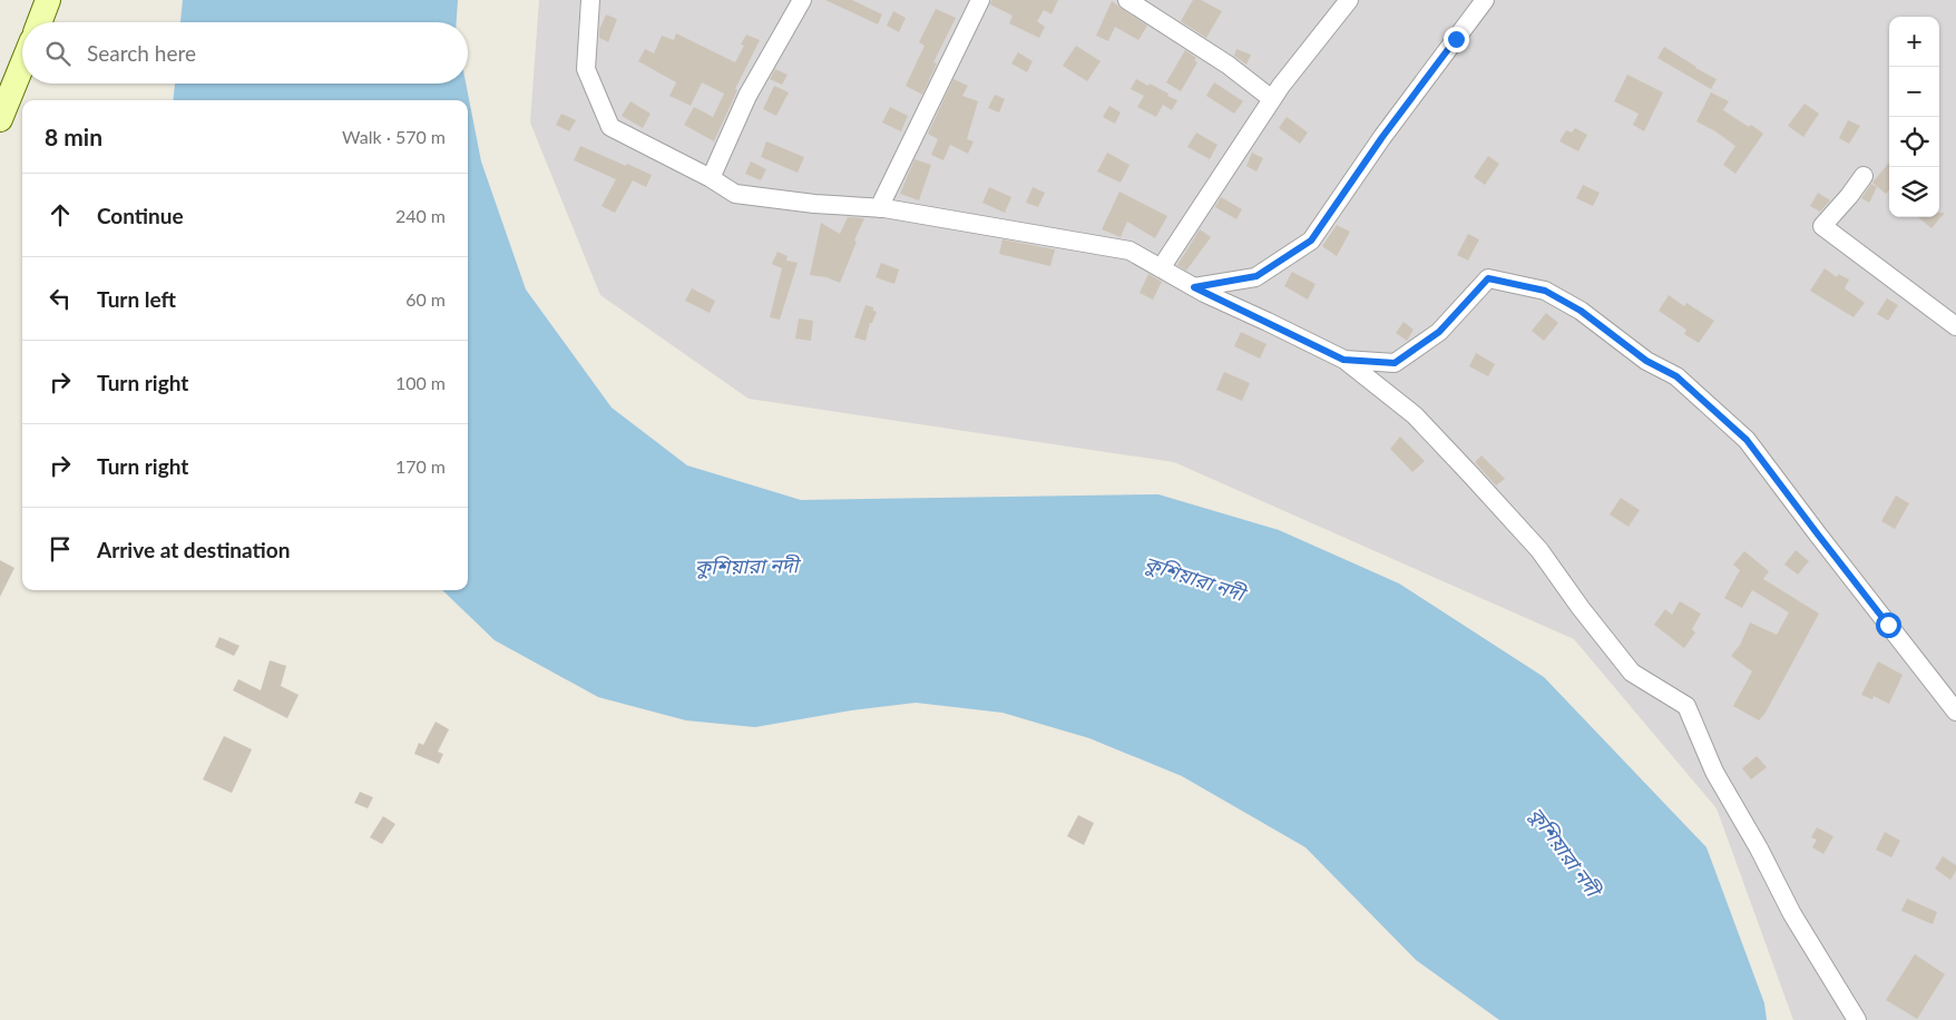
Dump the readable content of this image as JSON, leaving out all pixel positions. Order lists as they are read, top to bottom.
{
  "water": ["কুশিয়ারা নদী"],
  "page": {
    "map_buttons": ["+", "−"],
    "search": "Search here",
    "heading": ["8 min", "Walk · 570 m"],
    "list": [
      ["Continue", "240 m"],
      ["Turn left", "60 m"],
      ["Turn right", "100 m"],
      ["Turn right", "170 m"],
      "Arrive at destination"
    ]
  }
}
